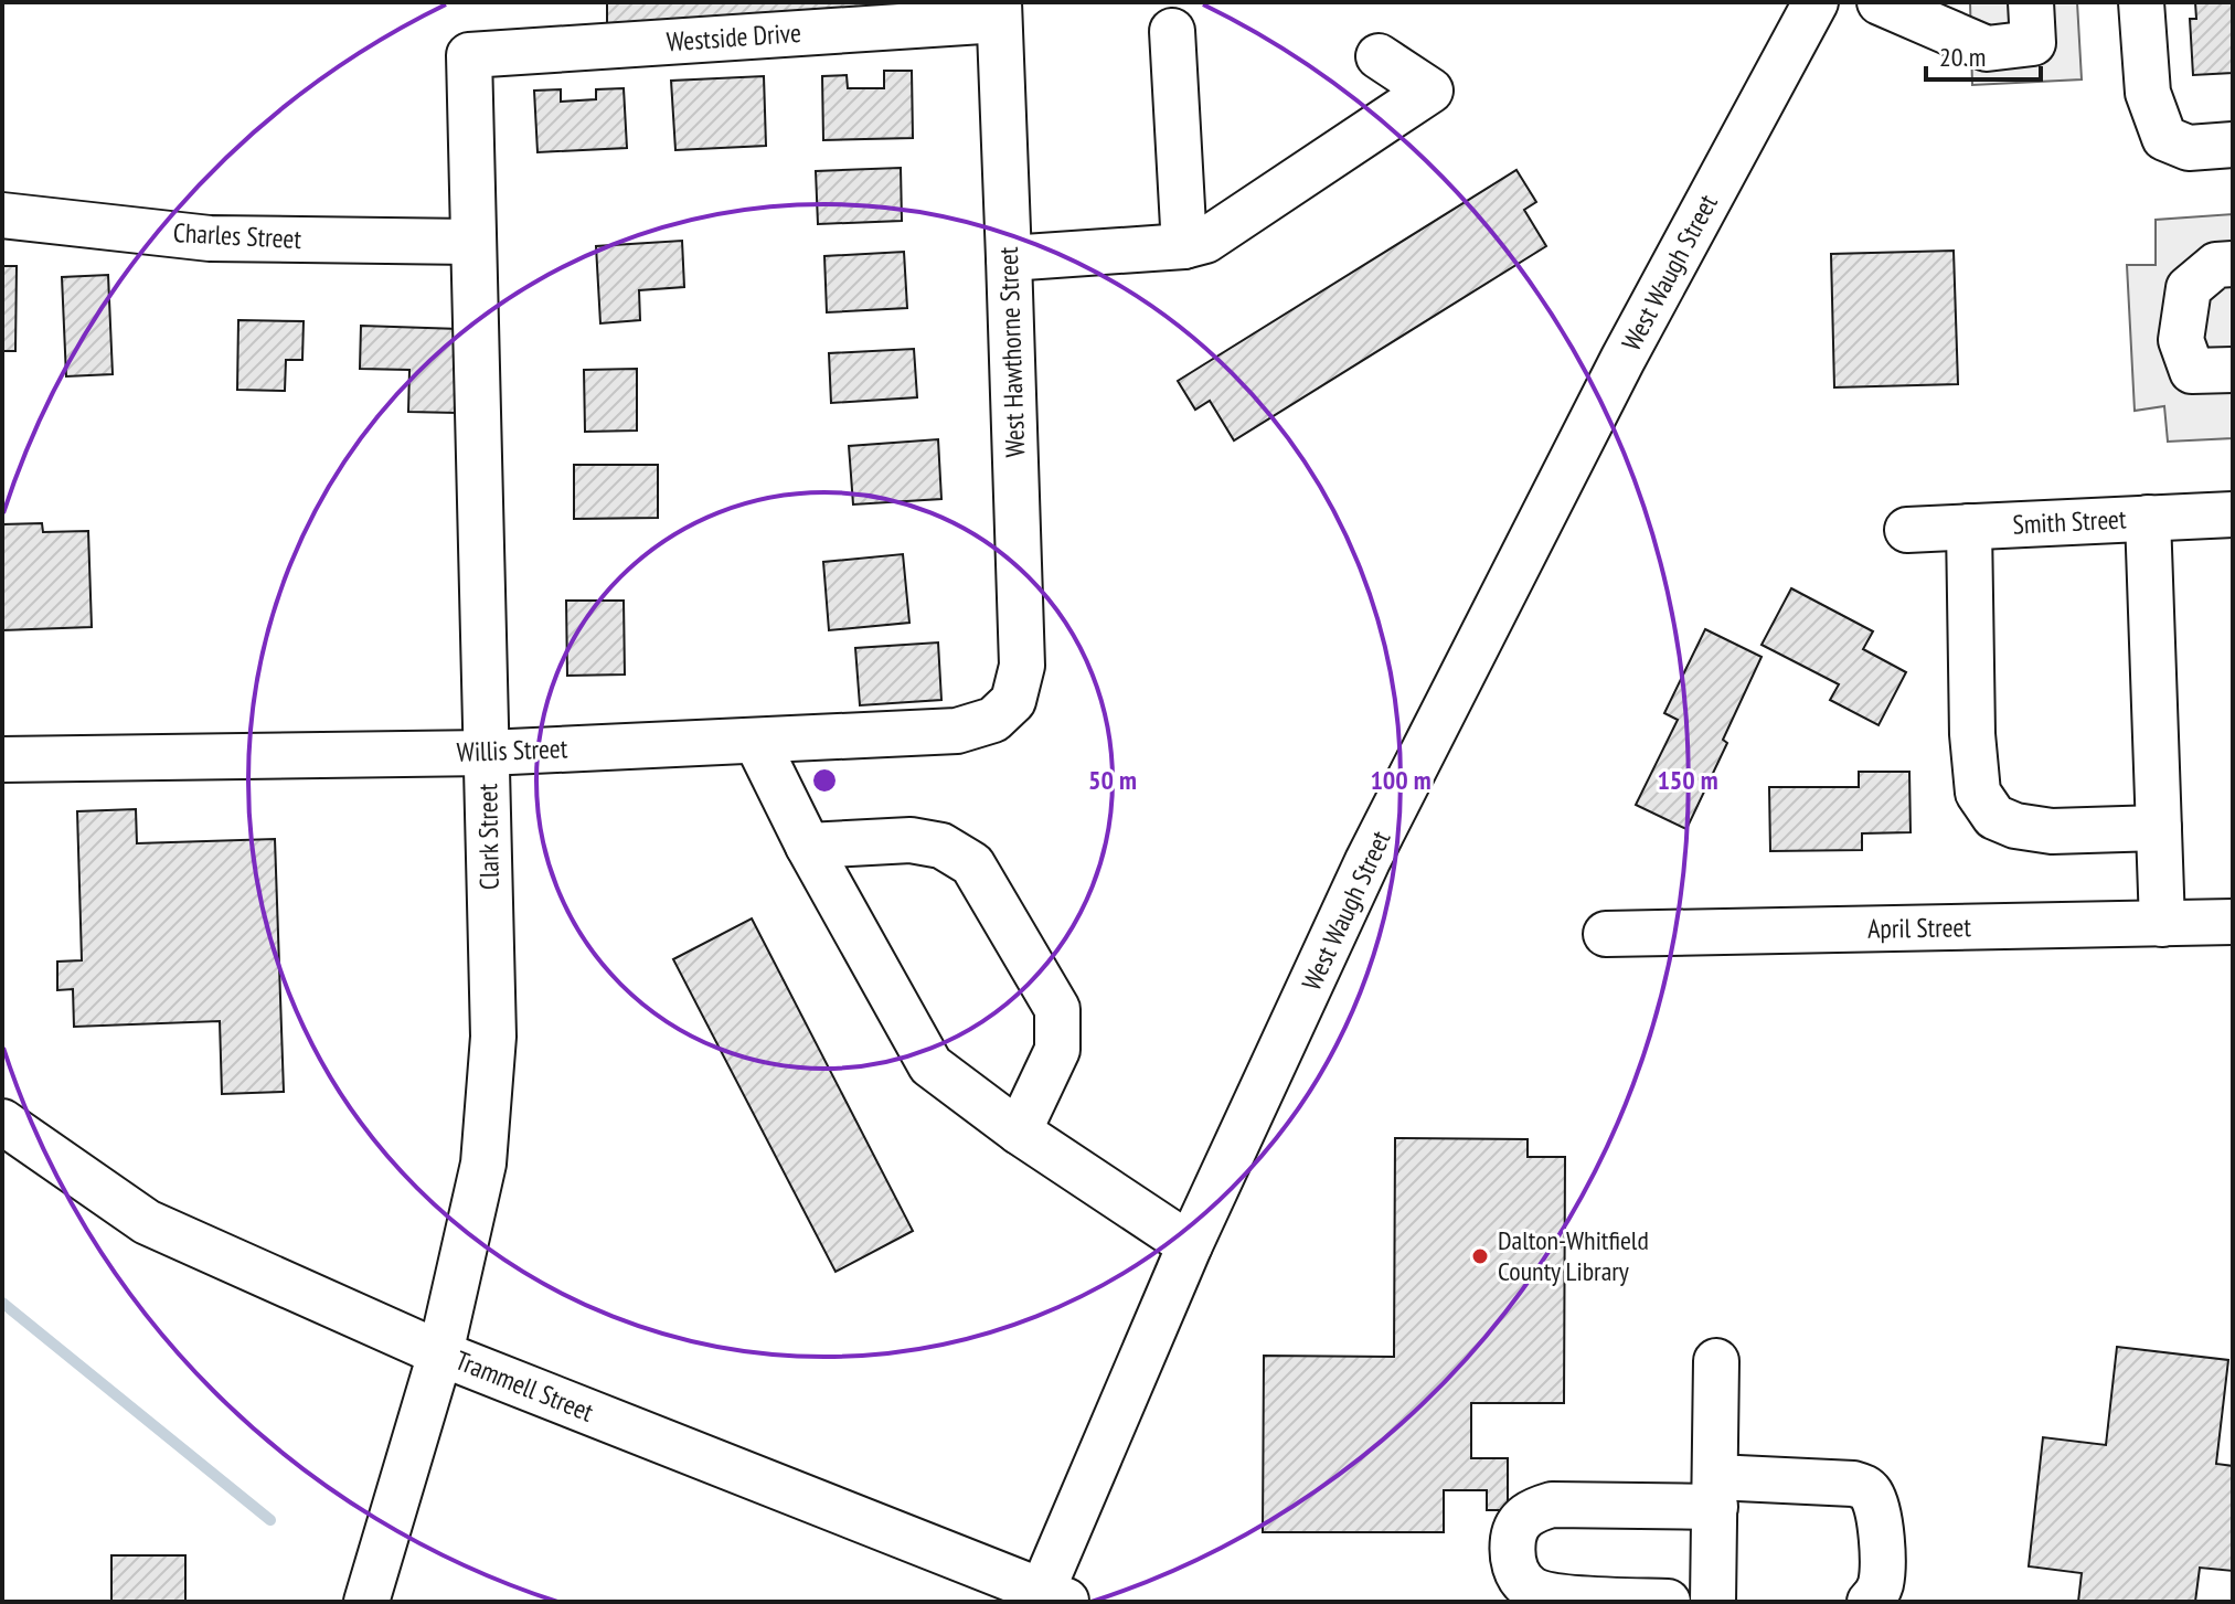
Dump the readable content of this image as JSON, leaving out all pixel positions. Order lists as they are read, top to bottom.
{
  "streets": {
    "street": [
      "Westside Drive",
      "Charles Street",
      "West Waugh Street",
      "West Hawthorne Street",
      "Smith Street",
      "Willis Street",
      "Clark Street",
      "April Street",
      "Trammell Street"
    ]
  },
  "crossings": [
    ["Westside Drive", "West Hawthorne Street"],
    ["Westside Drive", "Clark Street"],
    ["Charles Street", "Clark Street"],
    ["West Waugh Street", "Trammell Street"],
    ["West Hawthorne Street", "Willis Street"],
    ["Willis Street", "Clark Street"],
    ["Clark Street", "Trammell Street"]
  ],
  "places": ["Dalton-Whitfield County Library"],
  "scale_bar": "20 m",
  "rings": ["50 m", "100 m", "150 m"]
}
